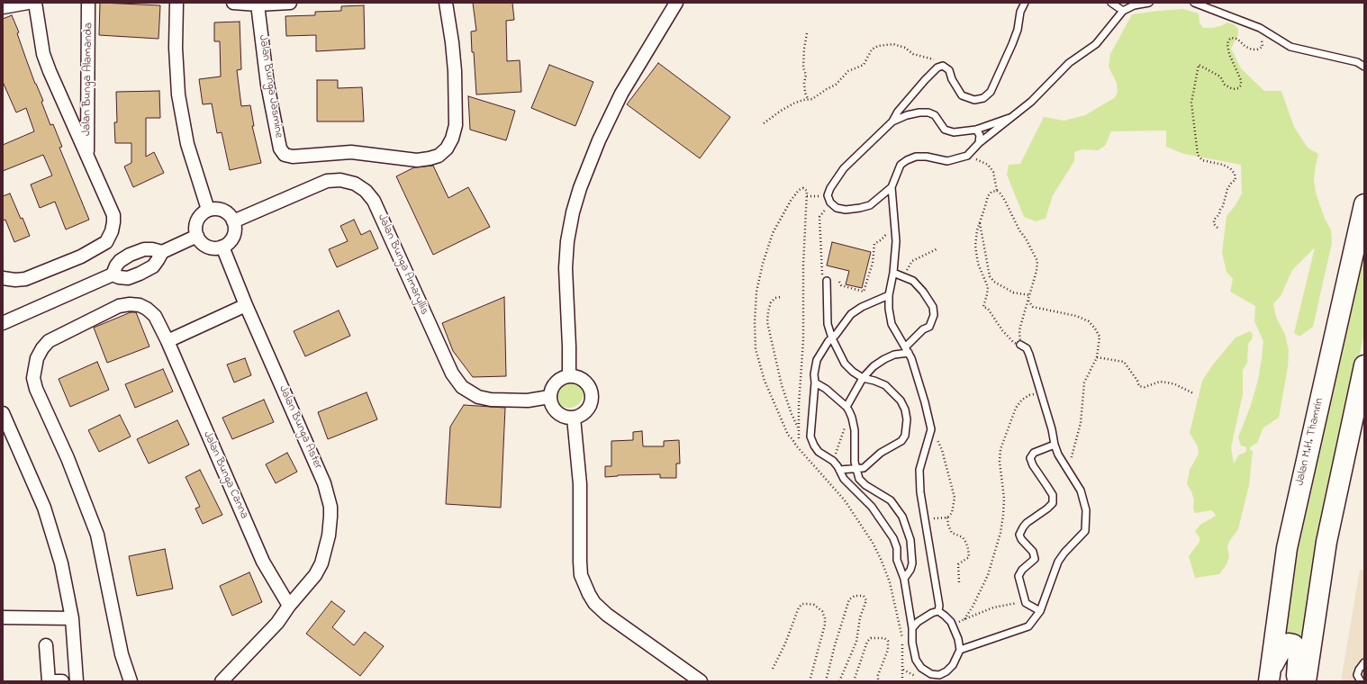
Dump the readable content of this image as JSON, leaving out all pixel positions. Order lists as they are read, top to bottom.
{
  "streets": {
    "main road": ["Jalan M.H. Thamrin"],
    "street": [
      "Jalan Bunga Alamanda",
      "Jalan Bunga Jasmine",
      "Jalan Bunga Amaryllis",
      "Jalan Bunga Aster",
      "Jalan Bunga Canna"
    ]
  },
  "crossings": [
    ["Jalan Bunga Amaryllis", "Jalan Bunga Aster"],
    ["Jalan Bunga Aster", "Jalan Bunga Canna"]
  ]
}
